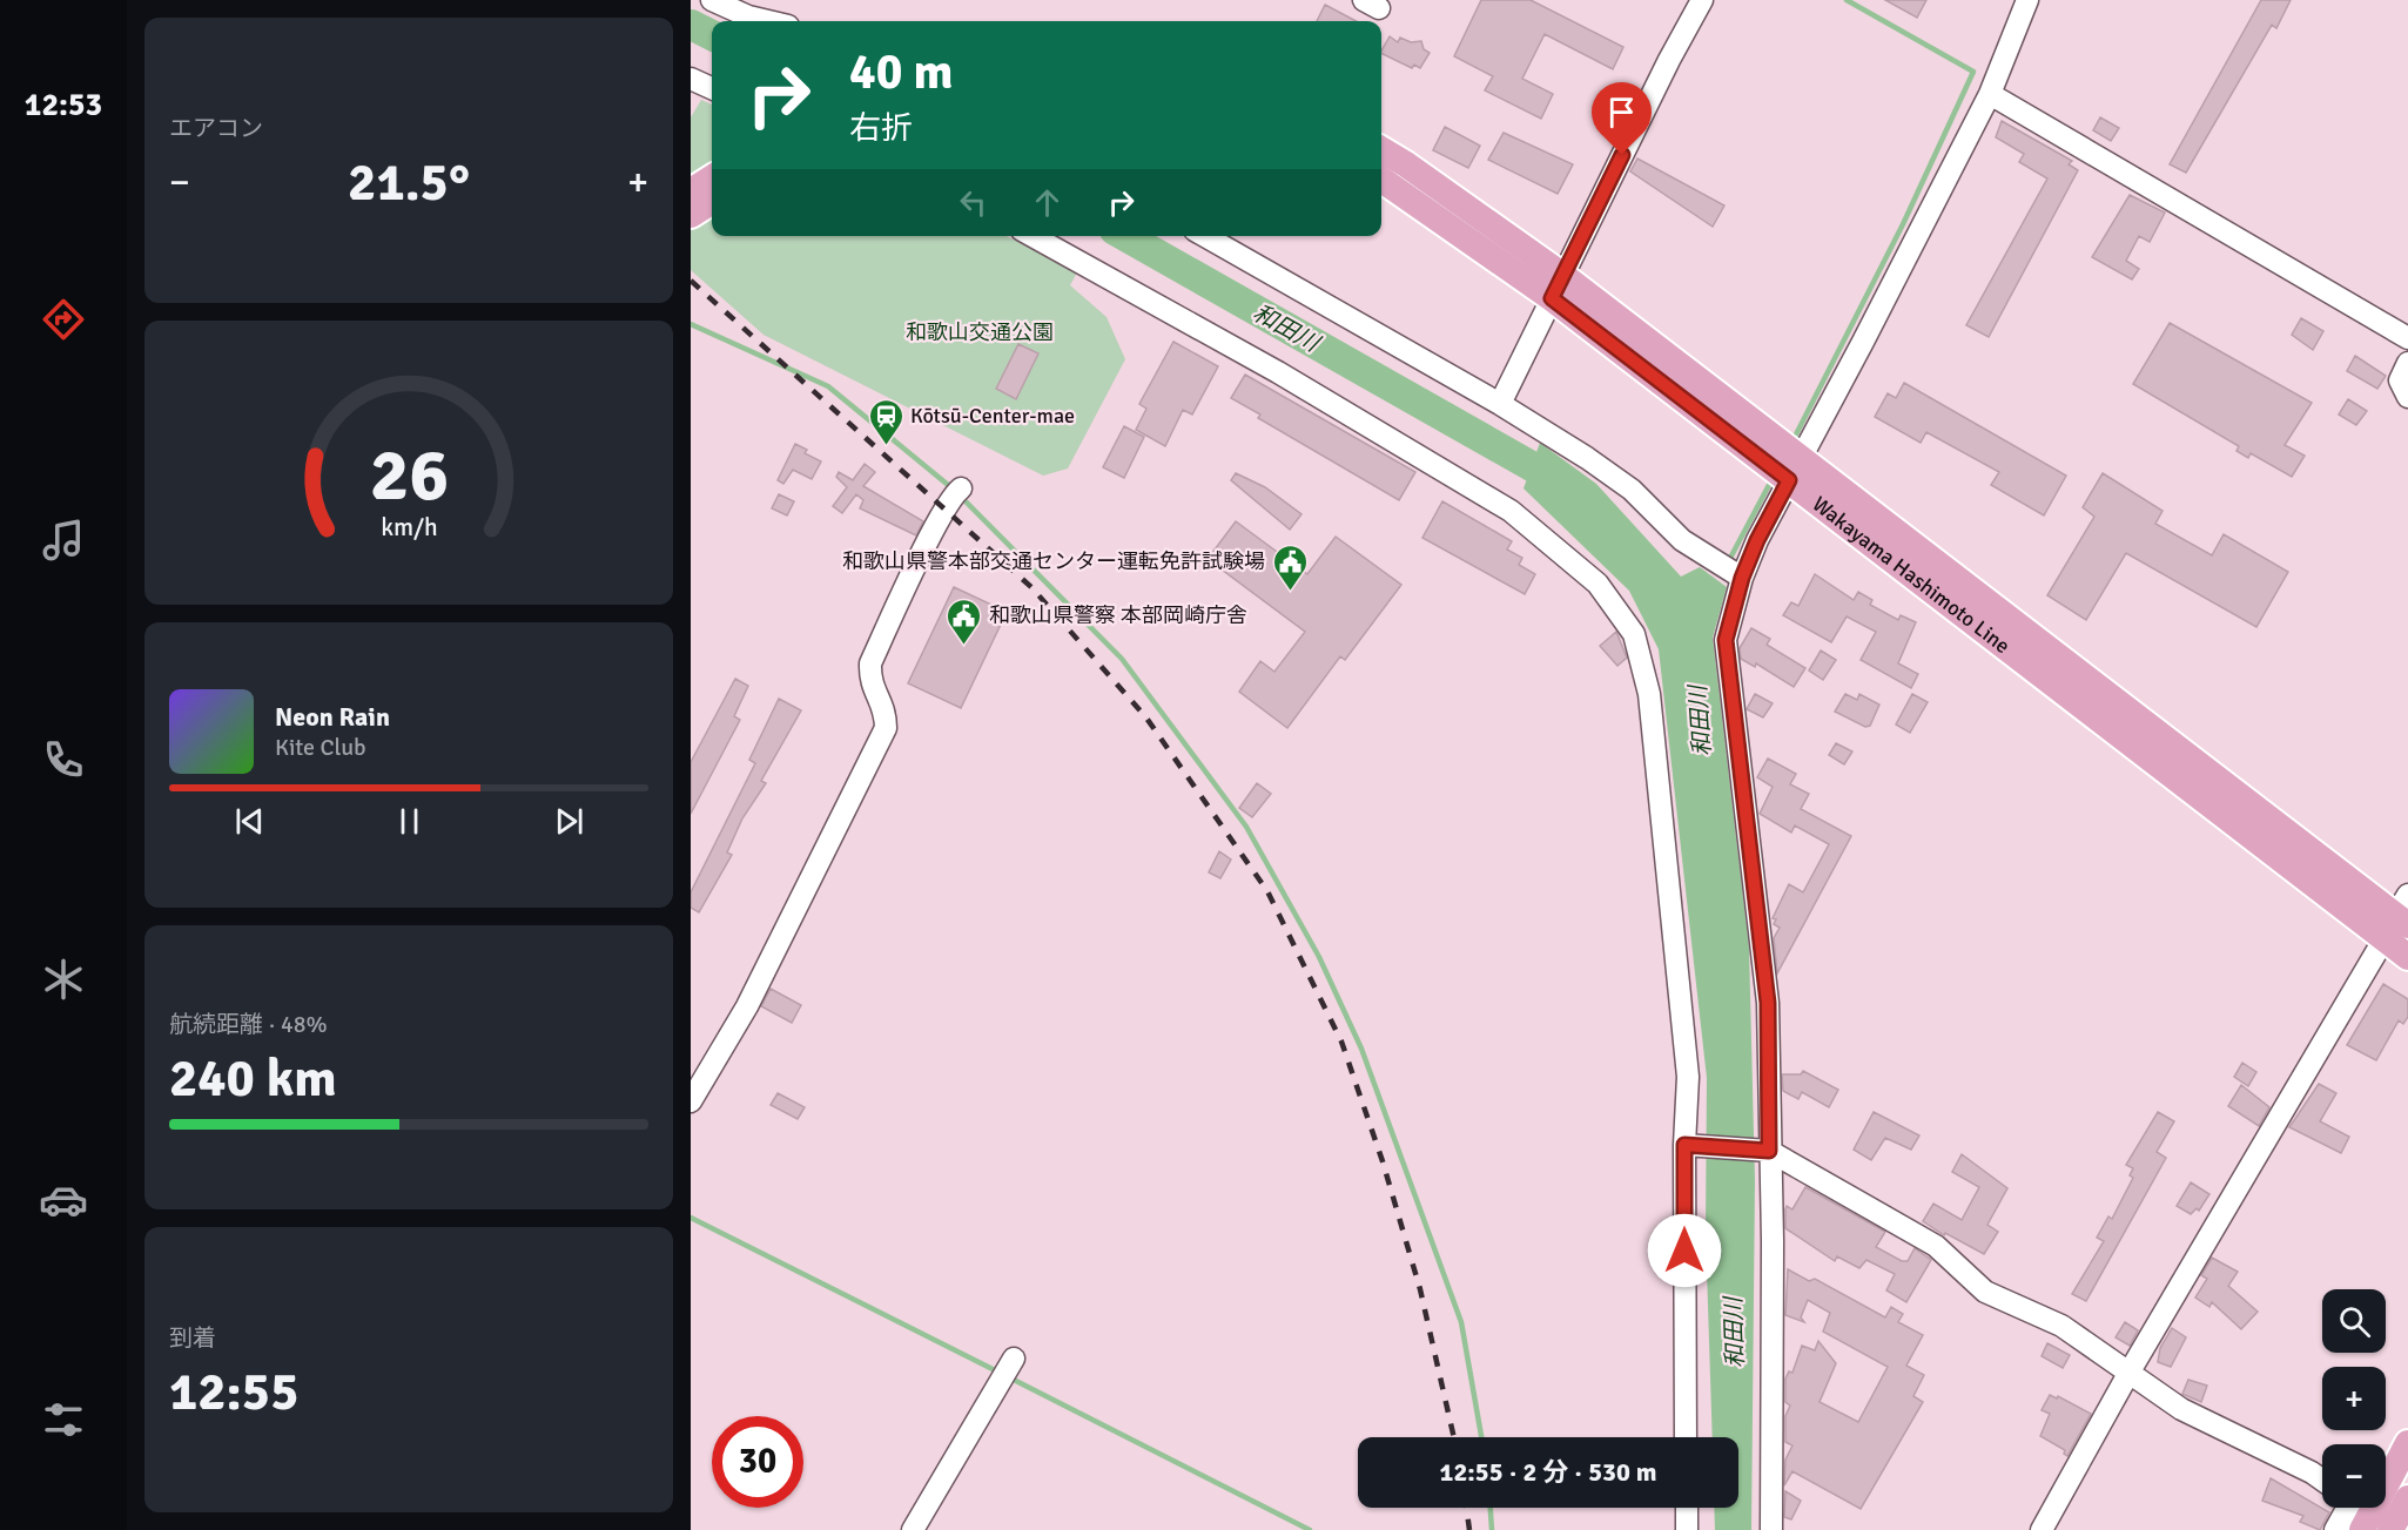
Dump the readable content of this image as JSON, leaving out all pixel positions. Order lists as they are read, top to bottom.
{
  "streets": {
    "main road": ["Wakayama Hashimoto Line"]
  },
  "water": ["和田川"],
  "parks": ["和歌山交通公園"],
  "places": {
    "station": ["Kōtsū-Center-mae"],
    "public building": ["和歌山県警本部交通センター運転免許試験場", "和歌山県警察 本部岡崎庁舎"]
  },
  "page": {
    "tabs": "12:53",
    "tile": [
      "エアコン",
      ["航続距離 · 48%", "240 km"],
      ["到着", "12:55"]
    ],
    "turn": ["40 m", "右折"],
    "heat": ["−", "21.5°", "+"],
    "song": ["Neon Rain", "Kite Club"],
    "map_buttons": ["+", "−"],
    "limit": "30",
    "trip": "12:55 · 2 分 · 530 m",
    "gauge": ["26", "km/h"]
  }
}
